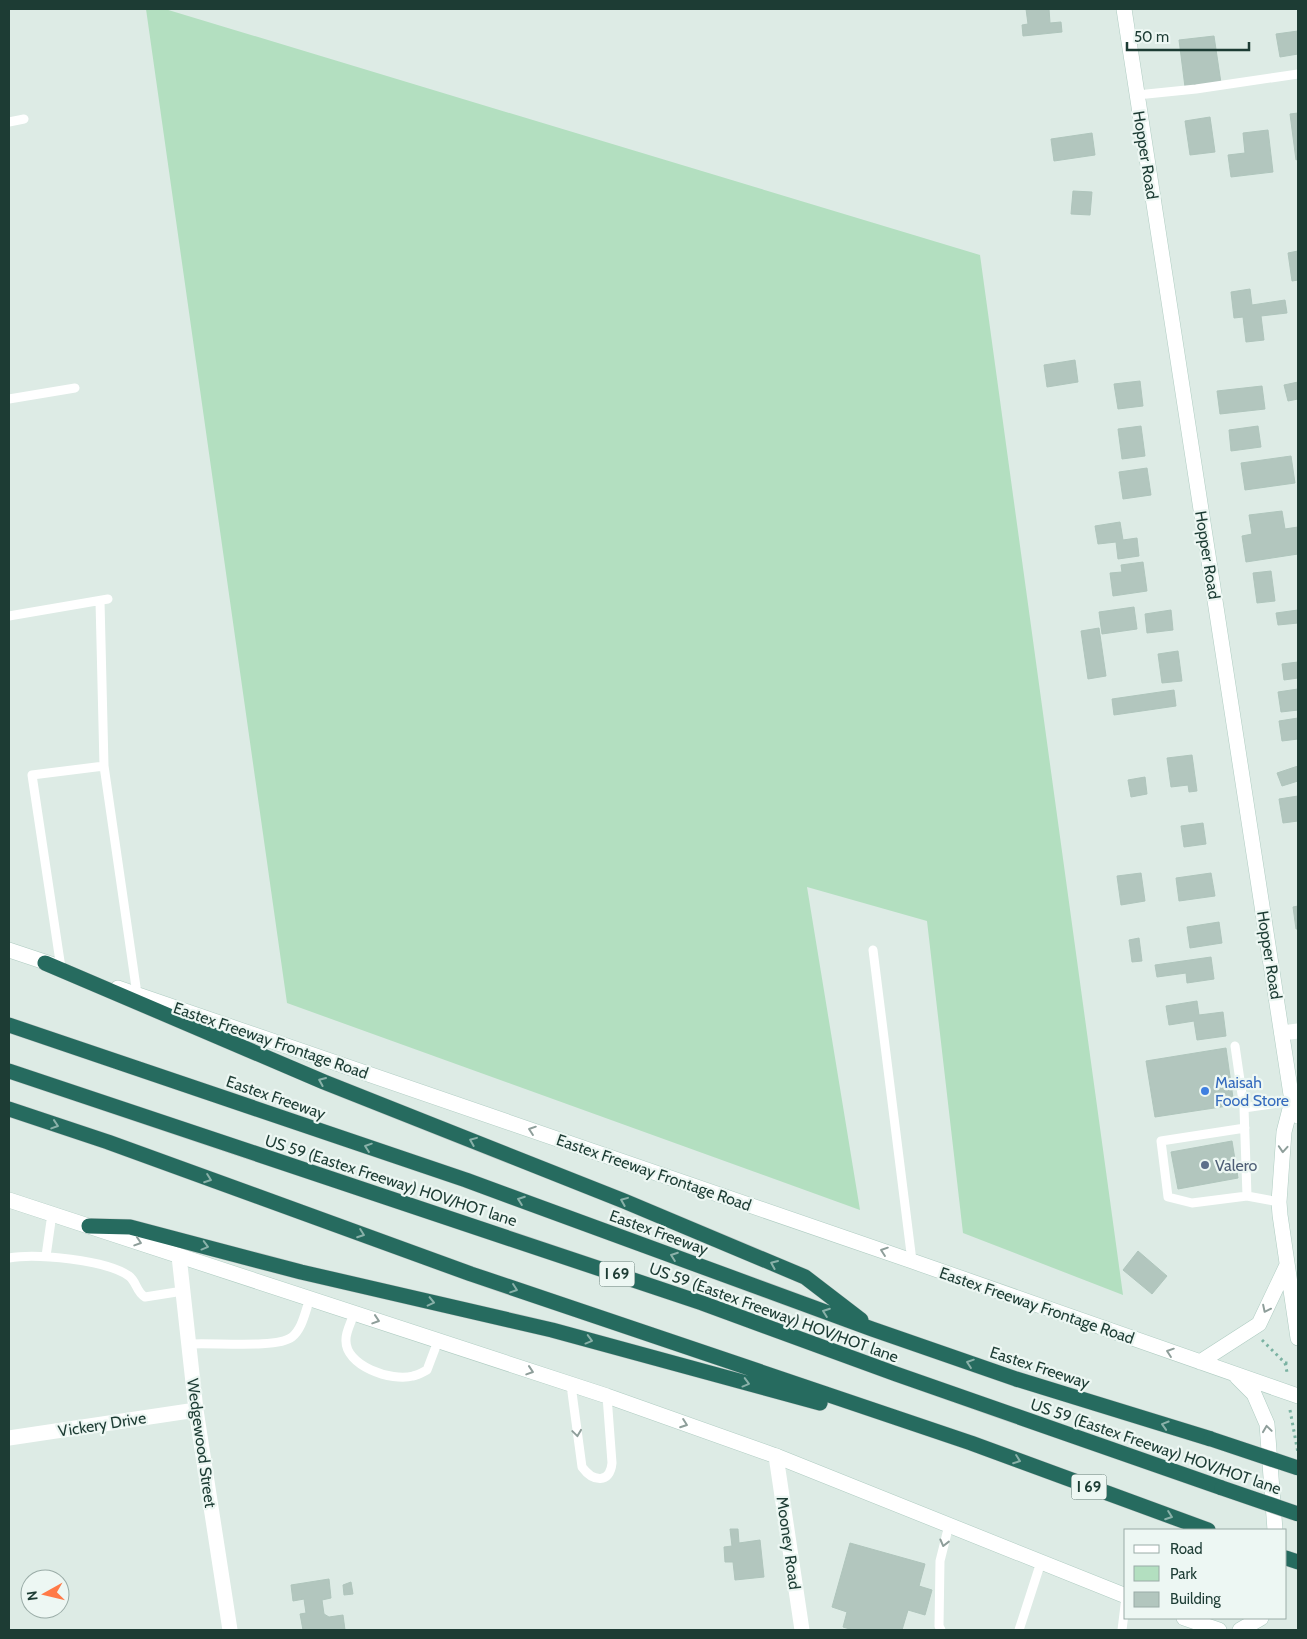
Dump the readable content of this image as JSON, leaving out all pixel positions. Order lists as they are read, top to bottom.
{
  "streets": {
    "highway": ["Eastex Freeway", "US 59 (Eastex Freeway) HOV/HOT lane", "I 69"],
    "main road": [
      "Hopper Road",
      "Eastex Freeway Frontage Road",
      "Vickery Drive",
      "Wedgewood Street",
      "Mooney Road"
    ]
  },
  "crossings": [
    ["Vickery Drive", "Wedgewood Street"]
  ],
  "one_way": ["Eastex Freeway Frontage Road"],
  "places": ["Maisah Food Store", "Valero"],
  "legend": ["Road", "Park", "Building"],
  "scale_bar": "50 m",
  "north": "left"
}
